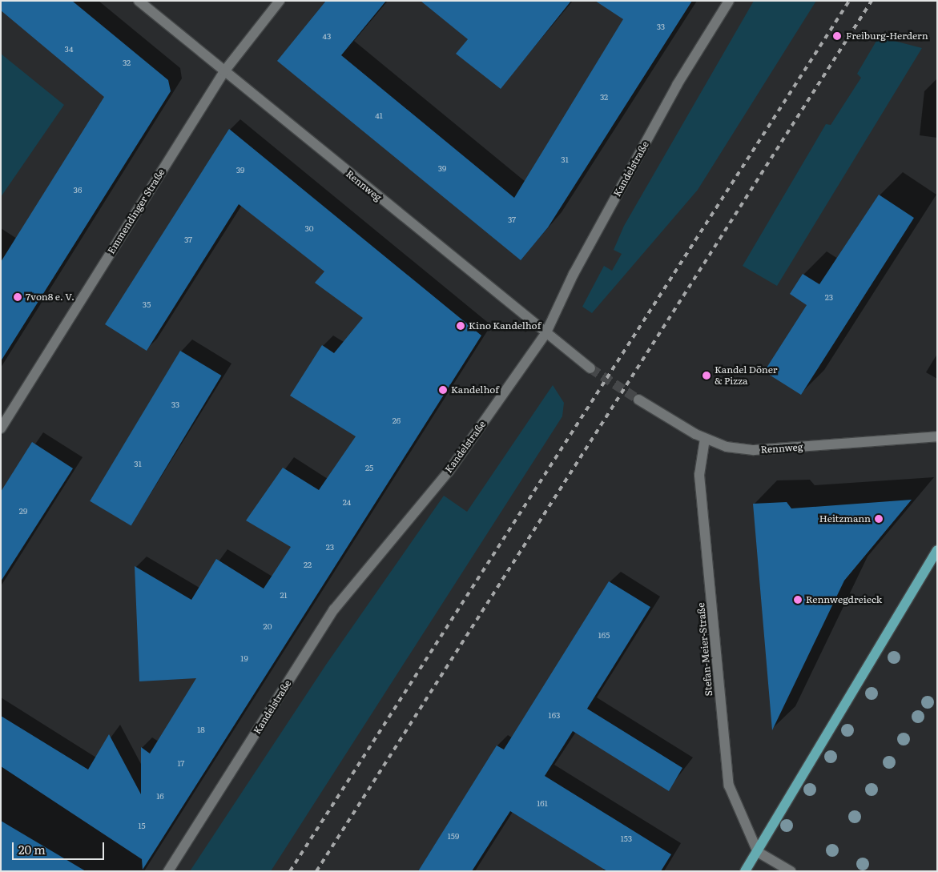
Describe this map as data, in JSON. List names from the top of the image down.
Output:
{
  "streets": {
    "street": [
      "Kandelstraße",
      "Rennweg",
      "Emmendinger Straße",
      "Stefan-Meier-Straße"
    ]
  },
  "crossings": [
    ["Kandelstraße", "Rennweg"],
    ["Rennweg", "Emmendinger Straße"],
    ["Rennweg", "Stefan-Meier-Straße"]
  ],
  "places": [
    "Freiburg-Herdern",
    "7von8 e. V.",
    "Kino Kandelhof",
    "Kandel Döner & Pizza",
    "Kandelhof",
    "Heitzmann",
    "Rennwegdreieck"
  ],
  "house_numbers": [
    "33",
    "43",
    "34",
    "32",
    "32",
    "41",
    "31",
    "39",
    "39",
    "36",
    "37",
    "30",
    "37",
    "23",
    "35",
    "33",
    "26",
    "31",
    "25",
    "24",
    "29",
    "23",
    "22",
    "21",
    "20",
    "165",
    "19",
    "163",
    "18",
    "17",
    "16",
    "161",
    "15",
    "159",
    "153"
  ],
  "scale_bar": "20 m"
}
